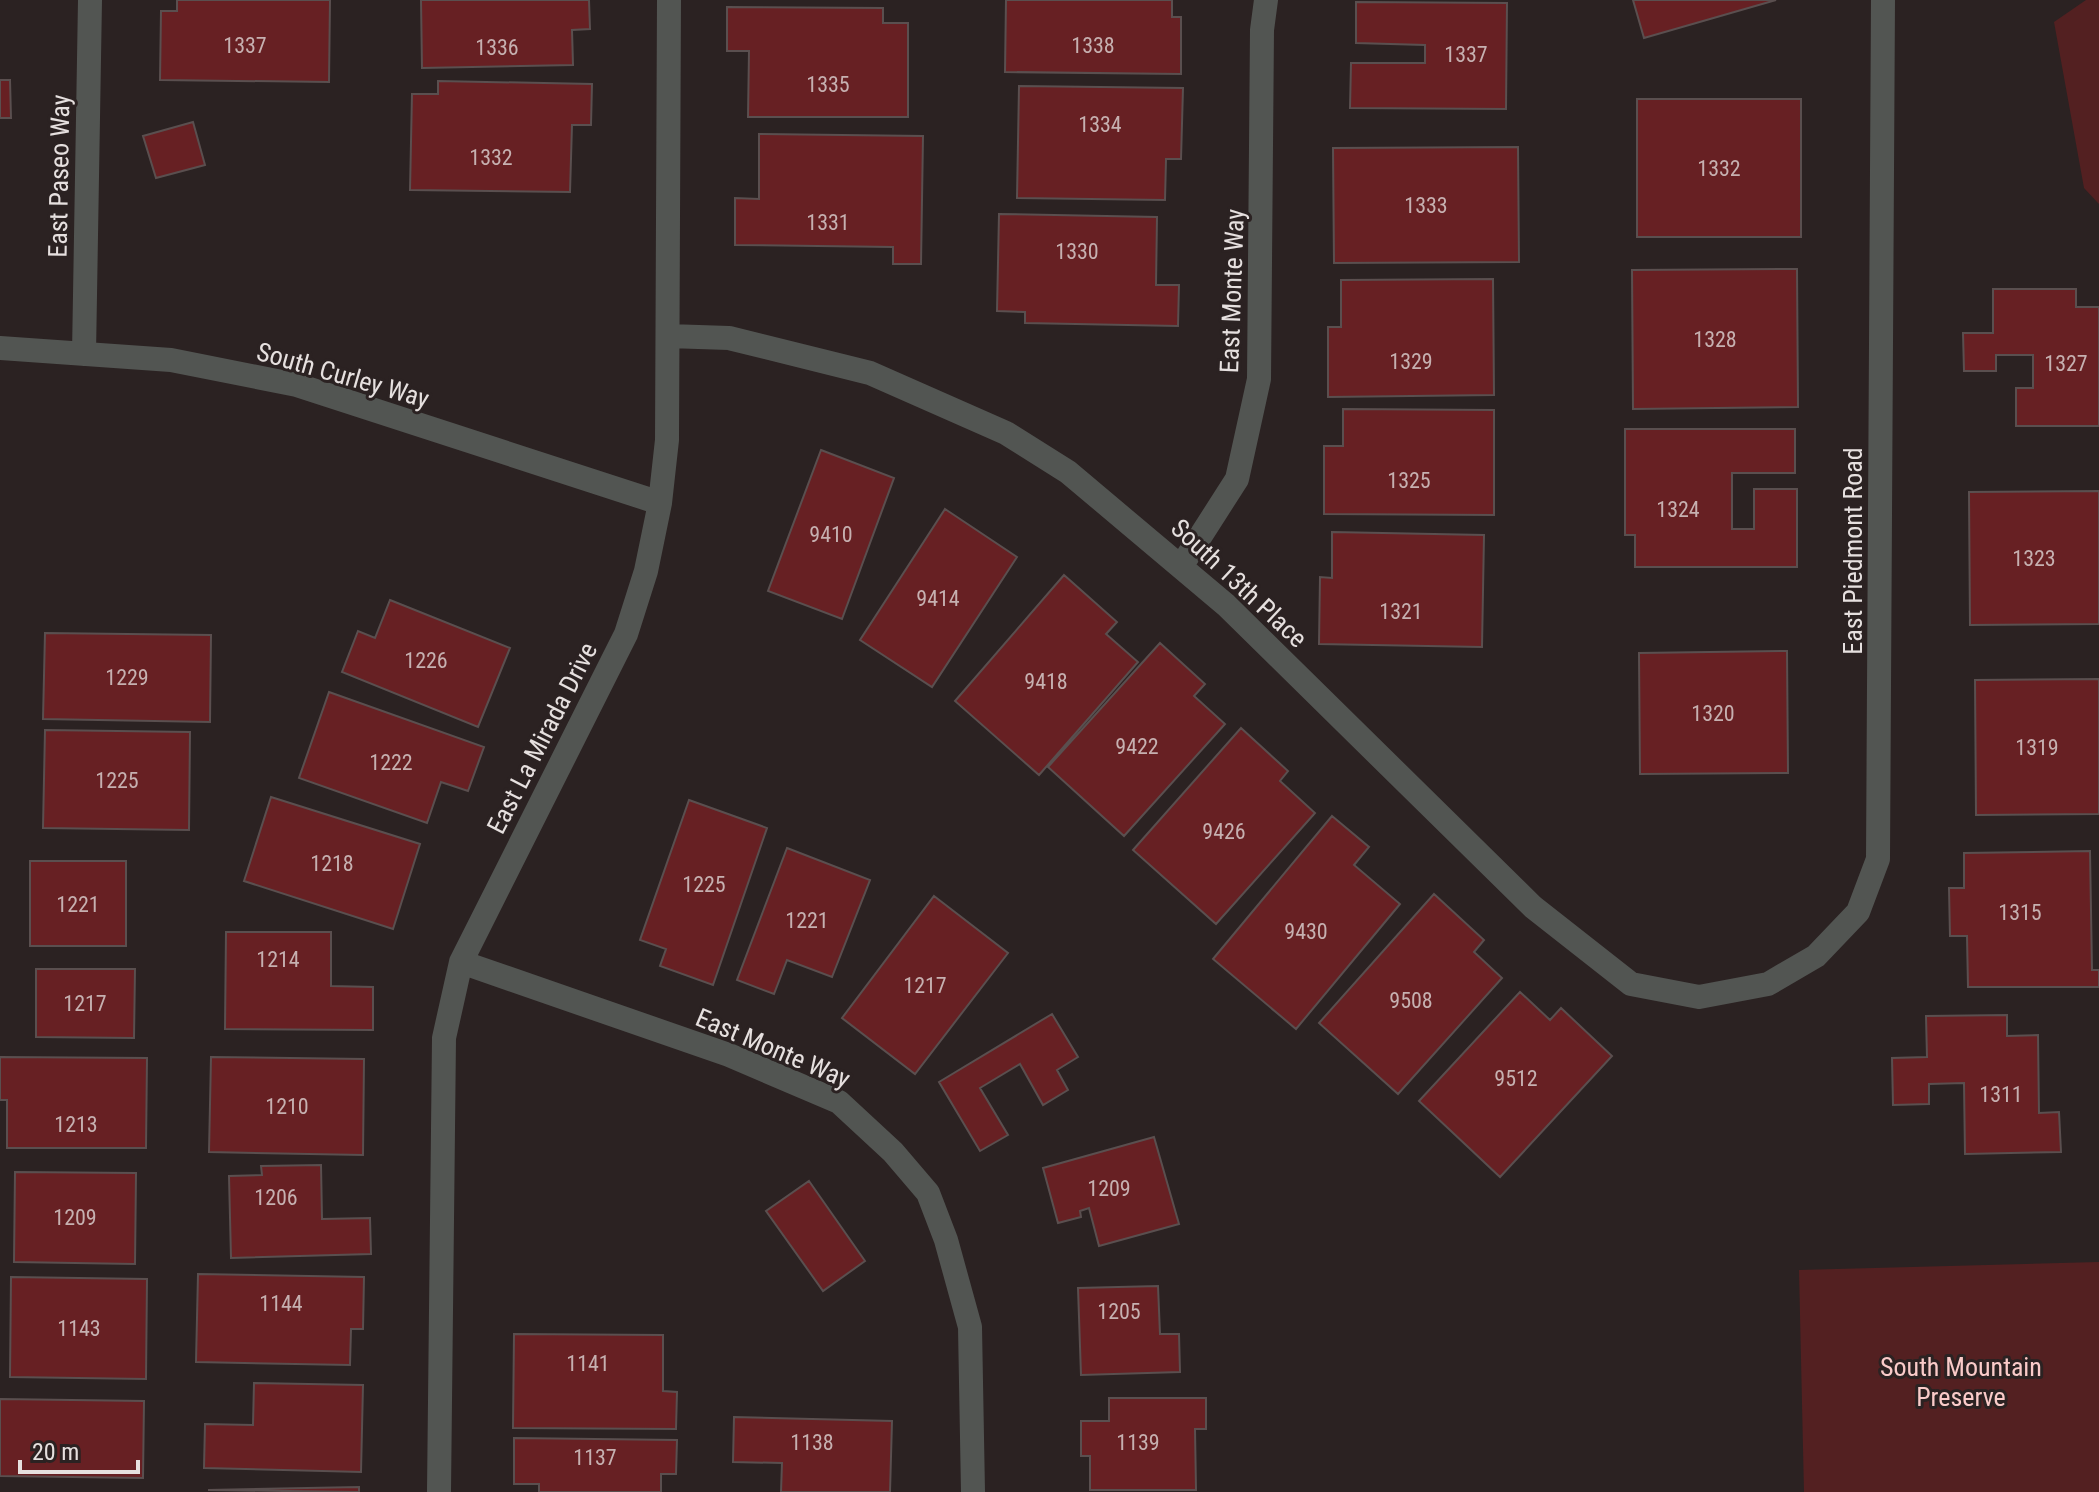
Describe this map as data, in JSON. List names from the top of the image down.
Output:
{
  "streets": {
    "street": [
      "East Paseo Way",
      "East Monte Way",
      "South Curley Way",
      "East Piedmont Road",
      "South 13th Place",
      "East La Mirada Drive"
    ]
  },
  "crossings": [
    ["East Paseo Way", "South Curley Way"],
    ["East Monte Way", "South 13th Place"],
    ["East Monte Way", "East La Mirada Drive"],
    ["South Curley Way", "East La Mirada Drive"],
    ["East Piedmont Road", "South 13th Place"],
    ["South 13th Place", "East La Mirada Drive"]
  ],
  "parks": ["South Mountain Preserve"],
  "house_numbers": [
    "1337",
    "1338",
    "1336",
    "1337",
    "1335",
    "1334",
    "1332",
    "1332",
    "1333",
    "1331",
    "1330",
    "1328",
    "1329",
    "1327",
    "1325",
    "1324",
    "9410",
    "1323",
    "9414",
    "1321",
    "1226",
    "1229",
    "9418",
    "1320",
    "9422",
    "1319",
    "1222",
    "1225",
    "9426",
    "1218",
    "1225",
    "1221",
    "1315",
    "1221",
    "9430",
    "1214",
    "1217",
    "9508",
    "1217",
    "9512",
    "1311",
    "1210",
    "1213",
    "1209",
    "1206",
    "1209",
    "1144",
    "1205",
    "1143",
    "1141",
    "1138",
    "1139",
    "1137"
  ],
  "scale_bar": "20 m"
}
